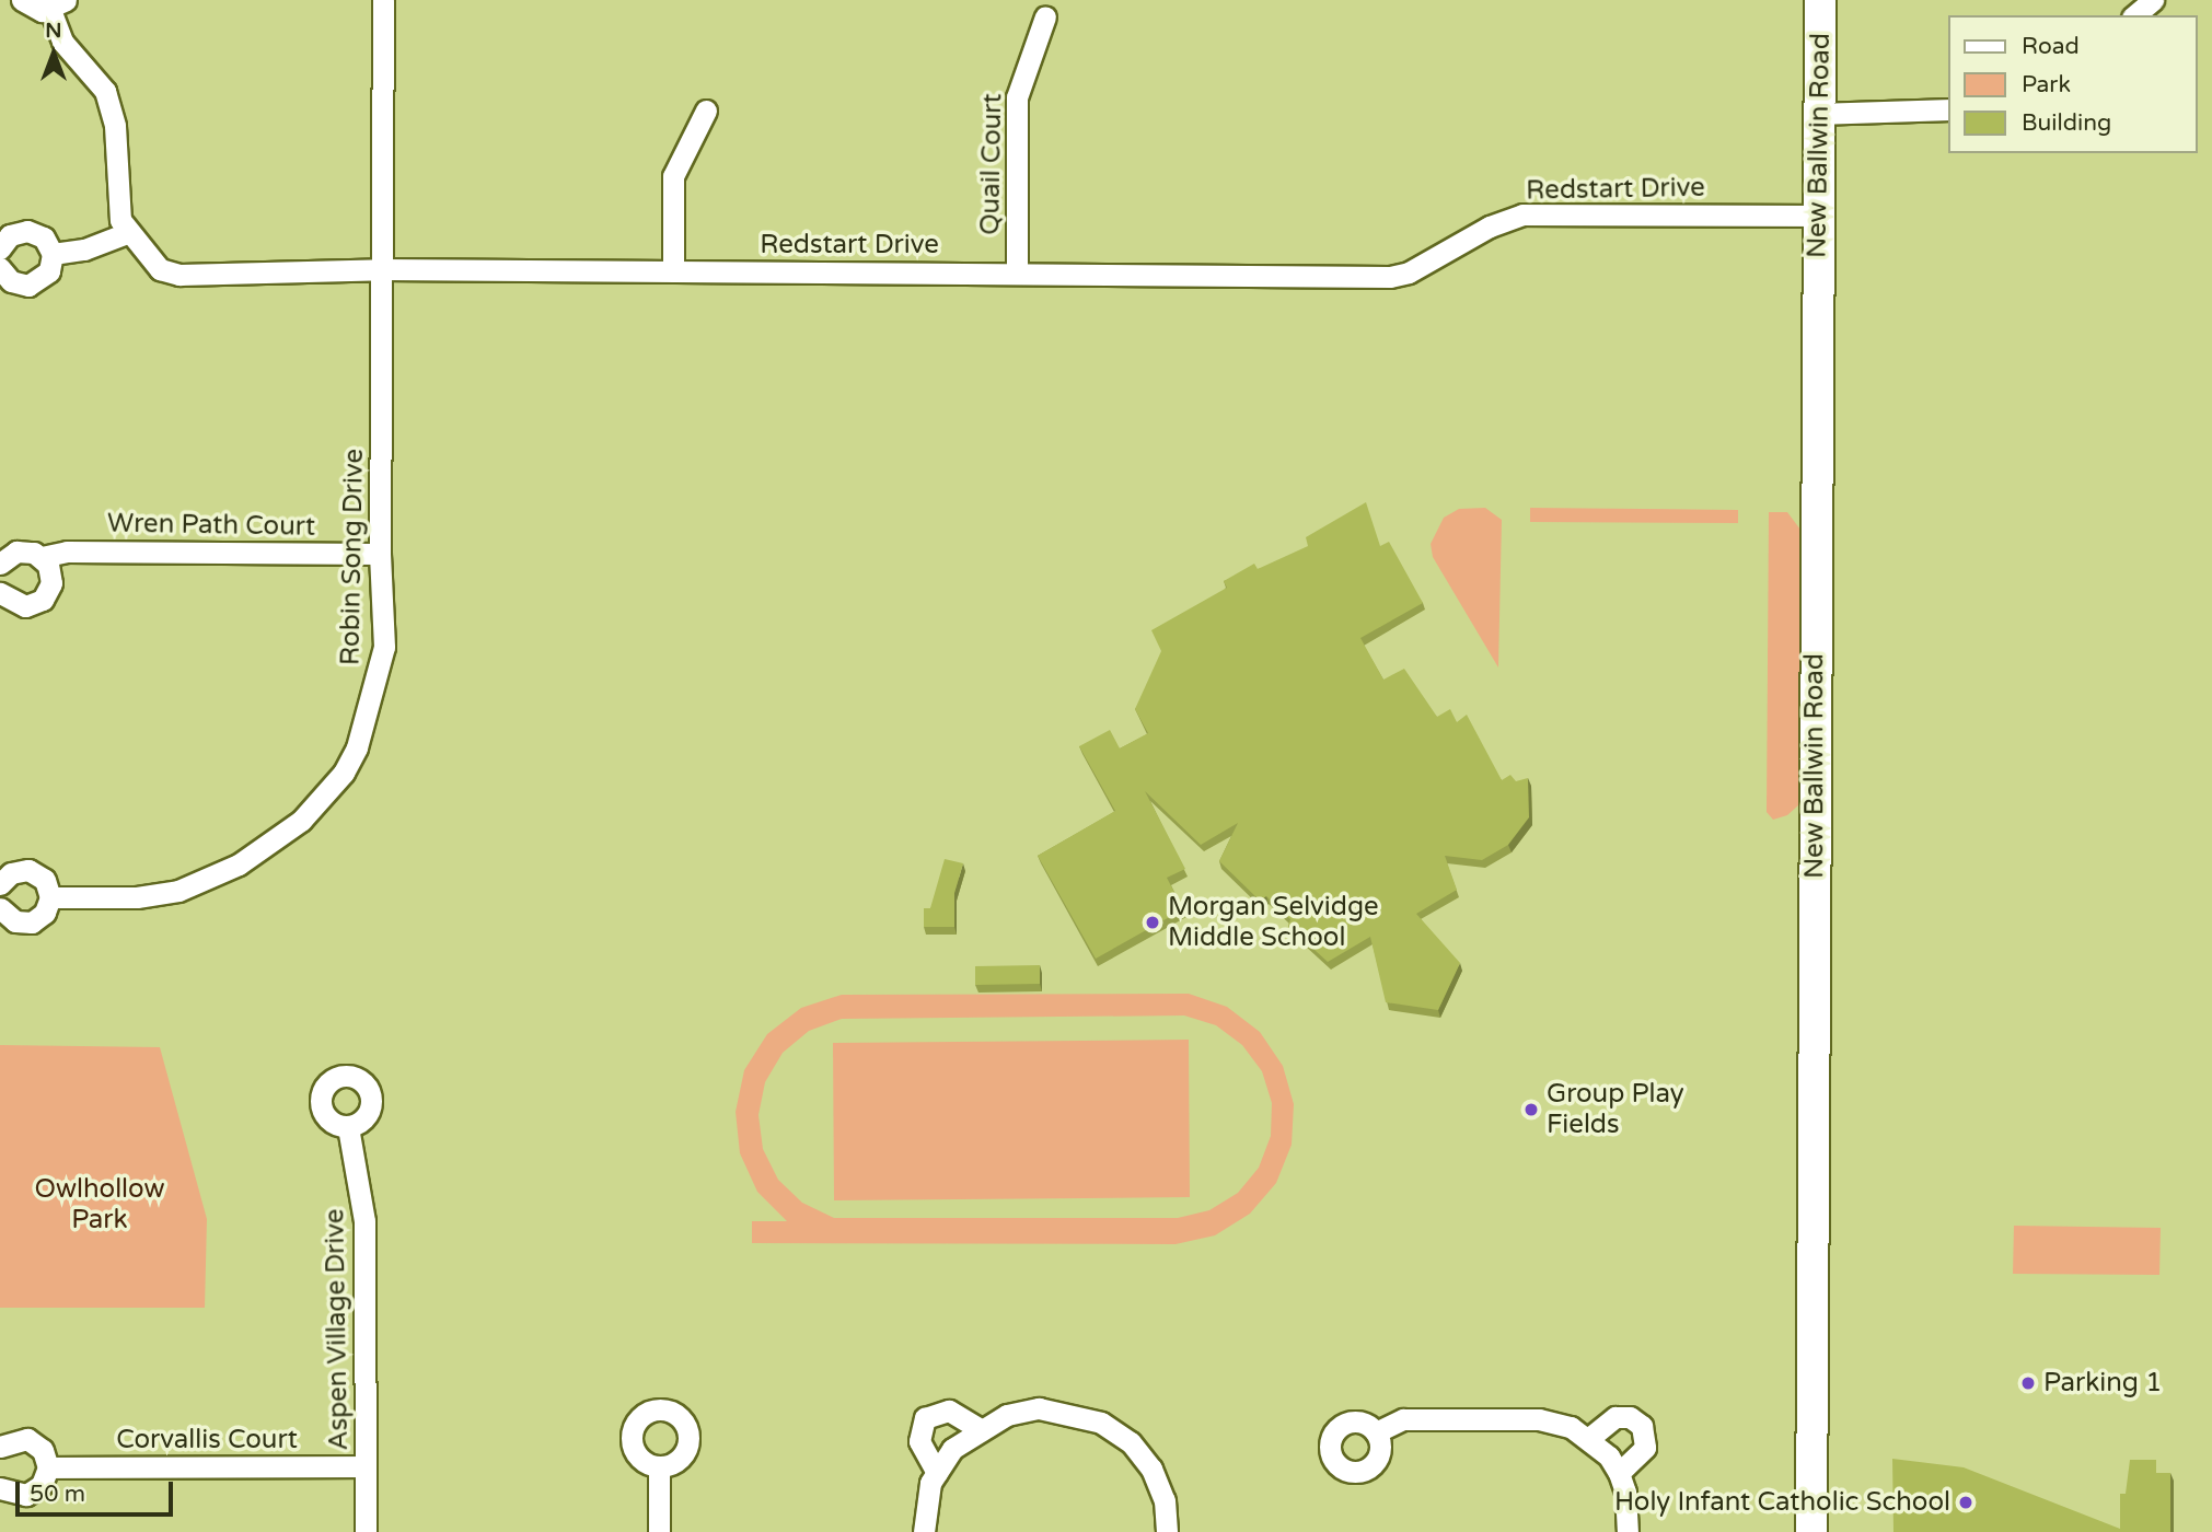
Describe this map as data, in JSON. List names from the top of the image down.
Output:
{
  "streets": {
    "main road": ["New Ballwin Road"],
    "street": [
      "Quail Court",
      "Redstart Drive",
      "Wren Path Court",
      "Robin Song Drive",
      "Aspen Village Drive",
      "Corvallis Court"
    ]
  },
  "crossings": [
    ["New Ballwin Road", "Redstart Drive"],
    ["Quail Court", "Redstart Drive"],
    ["Redstart Drive", "Robin Song Drive"],
    ["Wren Path Court", "Robin Song Drive"],
    ["Aspen Village Drive", "Corvallis Court"]
  ],
  "parks": ["Owlhollow Park"],
  "places": [
    "Morgan Selvidge Middle School",
    "Group Play Fields",
    "Parking 1",
    "Holy Infant Catholic School"
  ],
  "legend": ["Road", "Park", "Building"],
  "scale_bar": "50 m",
  "north": "top"
}
